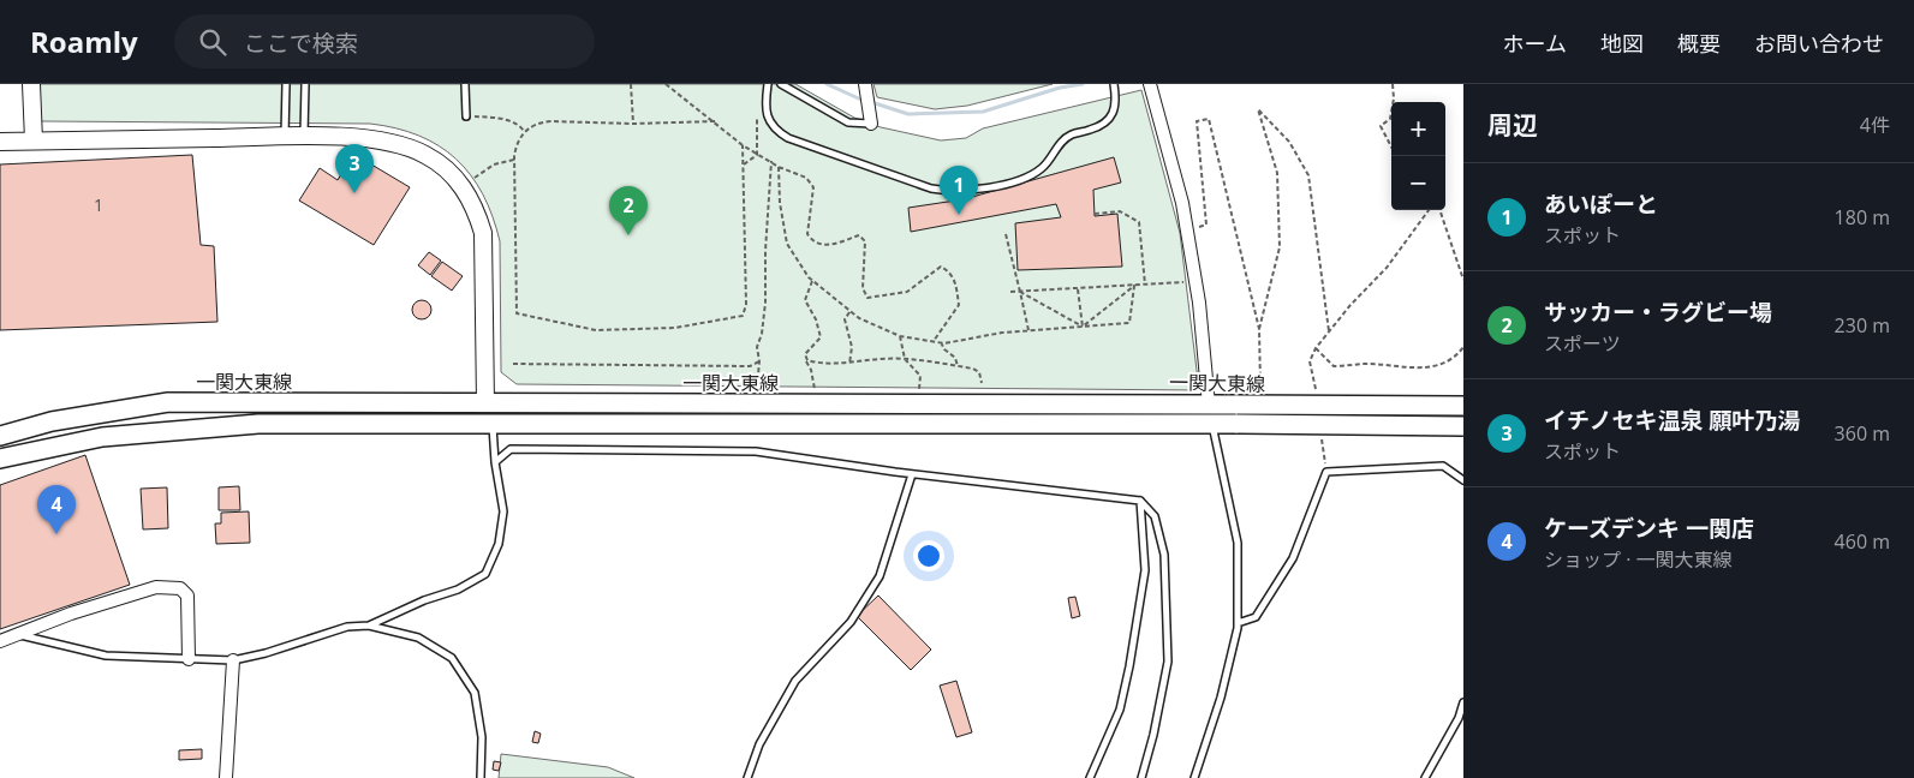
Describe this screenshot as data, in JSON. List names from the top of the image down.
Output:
{
  "streets": {
    "main road": ["一関大東線"]
  },
  "house_numbers": ["1"],
  "page": {
    "header": "Roamly",
    "search": "ここで検索",
    "nav": [
      "ホーム",
      "地図",
      "概要",
      "お問い合わせ"
    ],
    "heading": ["周辺", "4件"],
    "map_buttons": ["+", "−"],
    "pins": [
      "3",
      "1",
      "2",
      "4"
    ],
    "list": [
      {
        "mark": "1",
        "name": "あいぽーと",
        "note": "スポット",
        "value": "180 m"
      },
      {
        "mark": "2",
        "name": "サッカー・ラグビー場",
        "note": "スポーツ",
        "value": "230 m"
      },
      {
        "mark": "3",
        "name": "イチノセキ温泉 願叶乃湯",
        "note": "スポット",
        "value": "360 m"
      },
      {
        "mark": "4",
        "name": "ケーズデンキ 一関店",
        "note": "ショップ · 一関大東線",
        "value": "460 m"
      }
    ]
  }
}
